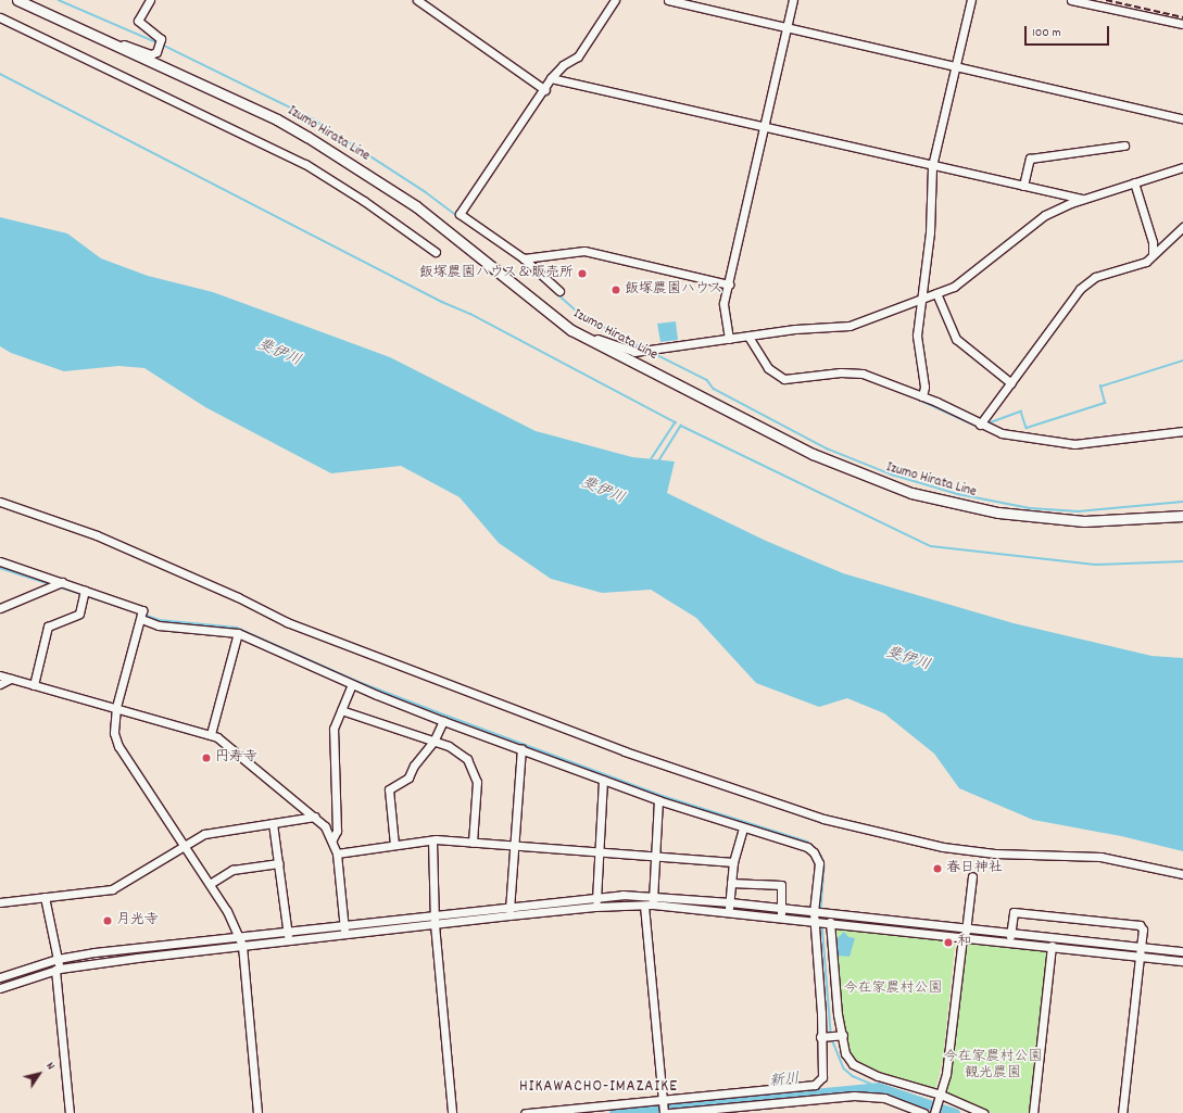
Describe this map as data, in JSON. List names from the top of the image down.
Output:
{
  "streets": {
    "main road": ["Izumo Hirata Line"]
  },
  "districts": ["HIKAWACHO-IMAZAIKE"],
  "water": ["斐伊川", "新川"],
  "parks": ["今在家農村公園", "今在家農村公園 観光農園"],
  "places": [
    "飯塚農園ハウス＆販売所",
    "飯塚農園ハウス",
    "円寿寺",
    "春日神社",
    "月光寺",
    "和"
  ],
  "scale_bar": "100 m",
  "north": "top right"
}
